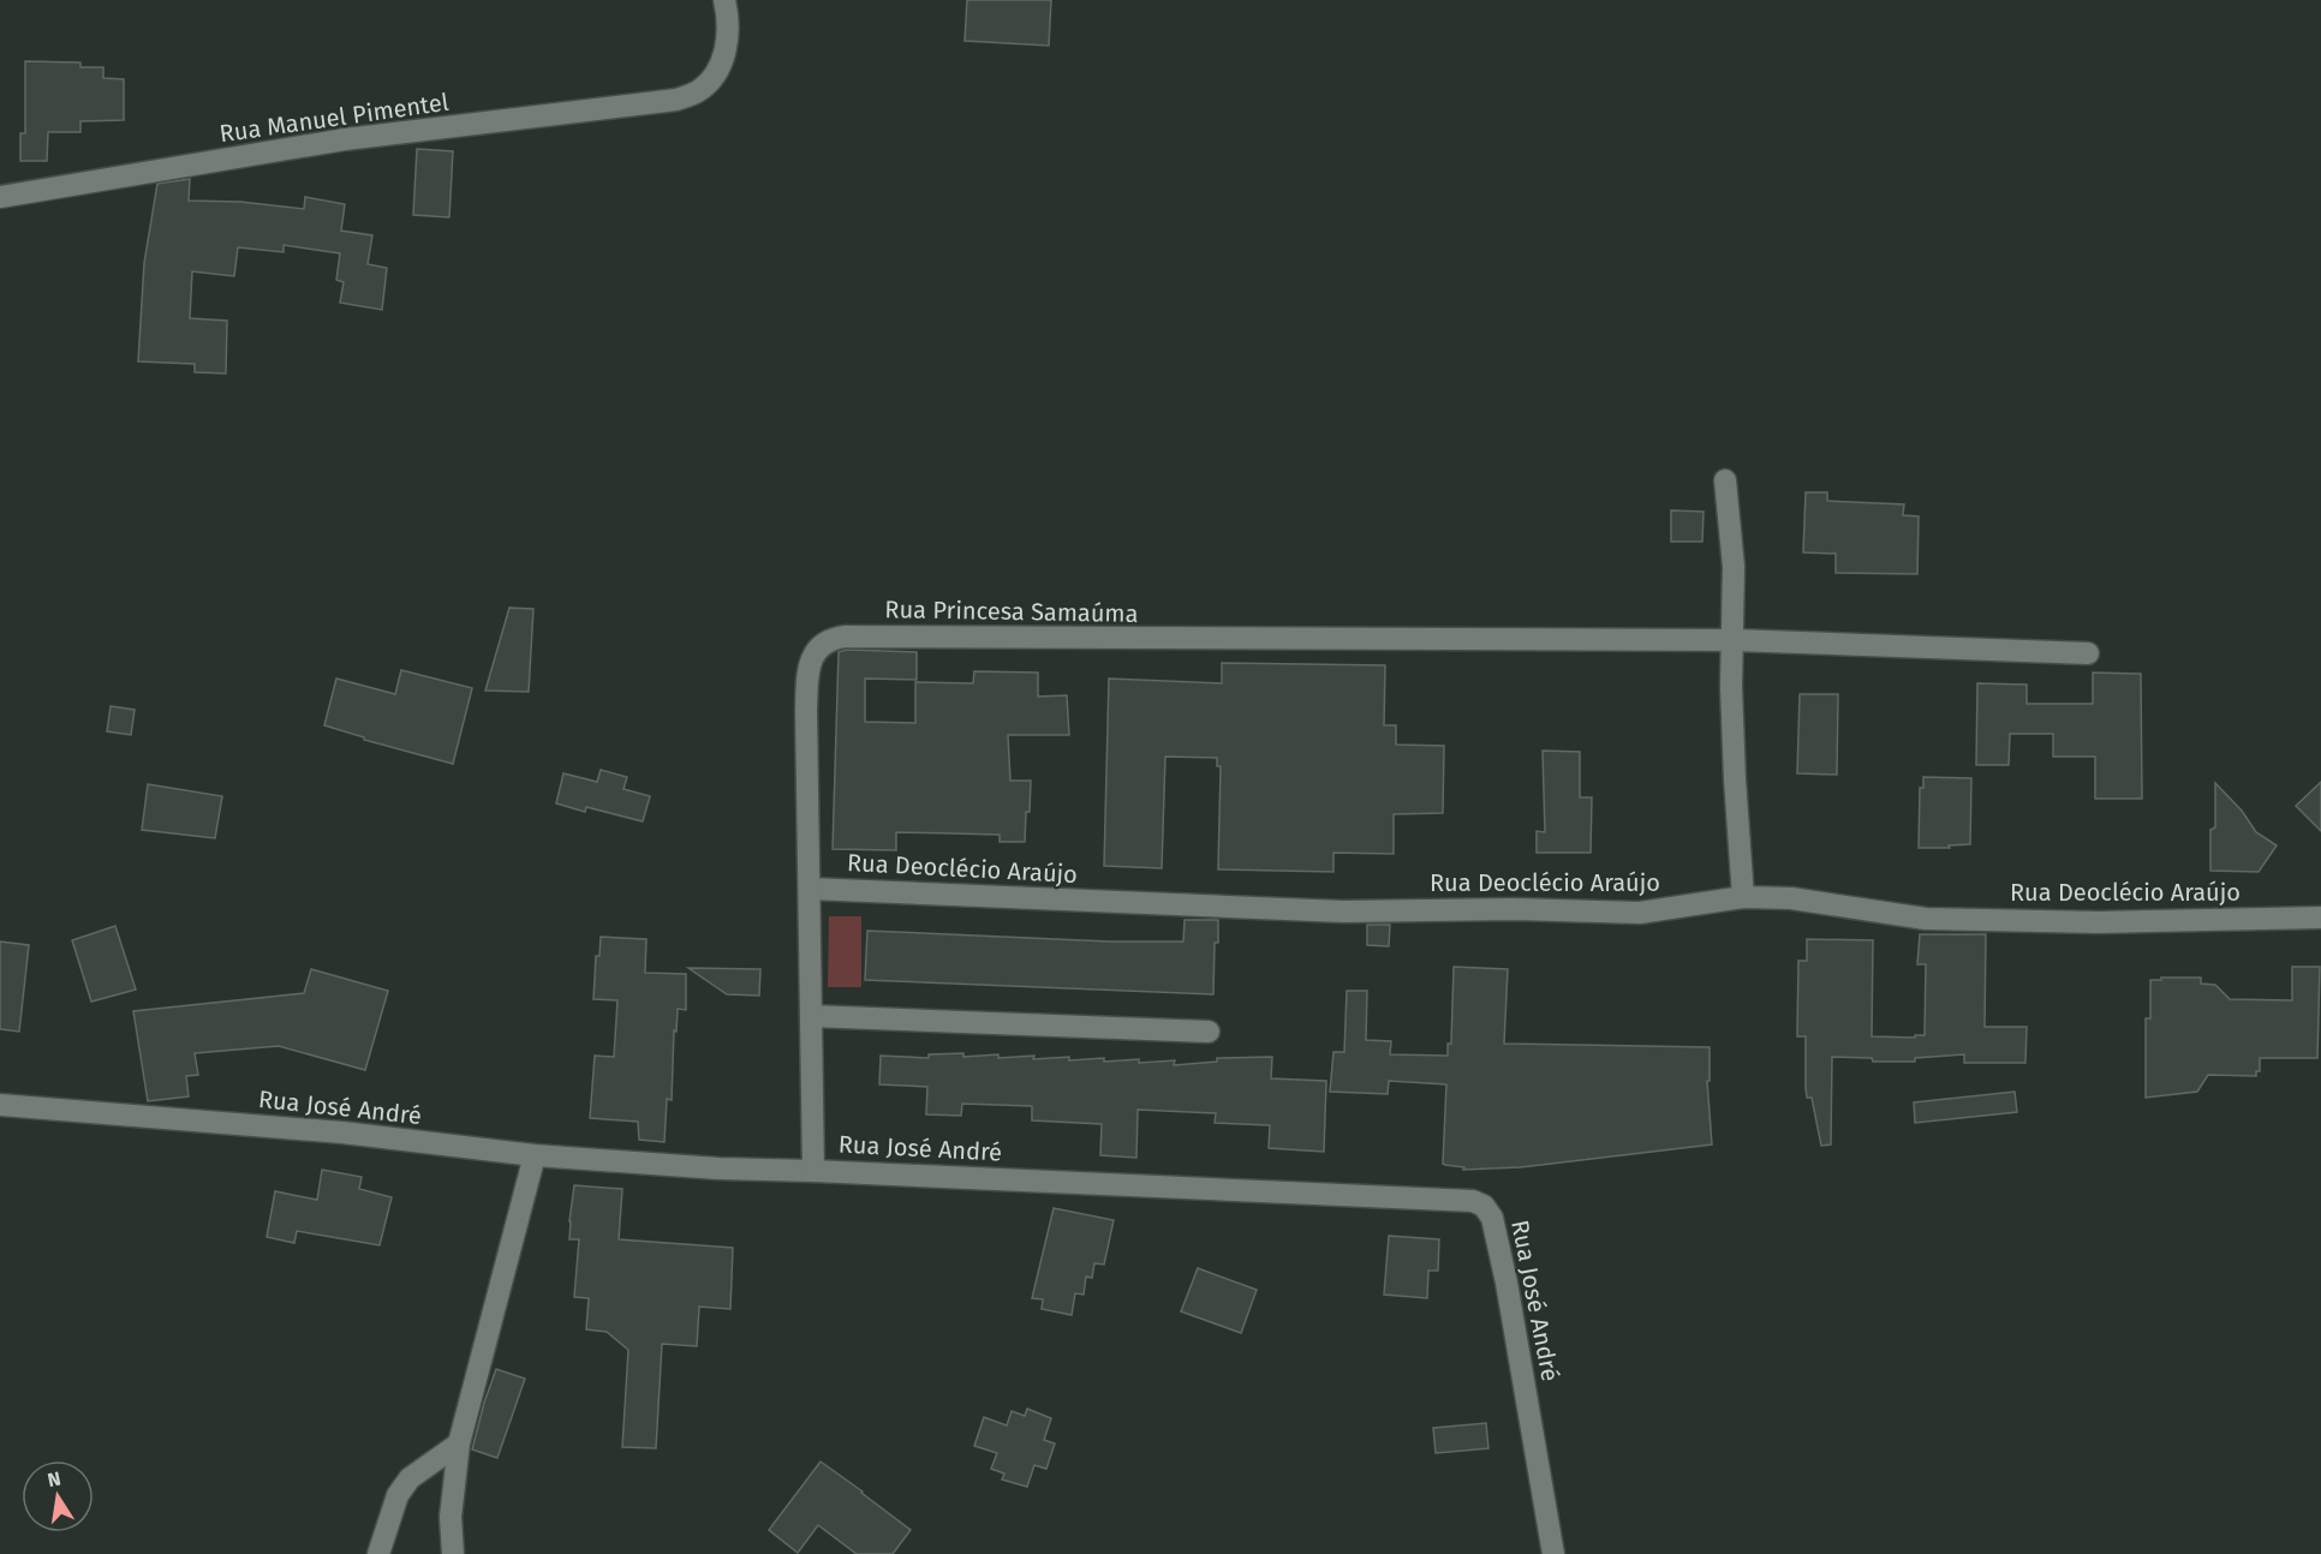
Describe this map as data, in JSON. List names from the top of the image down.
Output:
{
  "streets": {
    "street": [
      "Rua Manuel Pimentel",
      "Rua Princesa Samaúma",
      "Rua Deoclécio Araújo",
      "Rua José André"
    ]
  },
  "crossings": [
    ["Rua Princesa Samaúma", "Rua Deoclécio Araújo"],
    ["Rua Princesa Samaúma", "Rua José André"]
  ],
  "north": "top"
}
